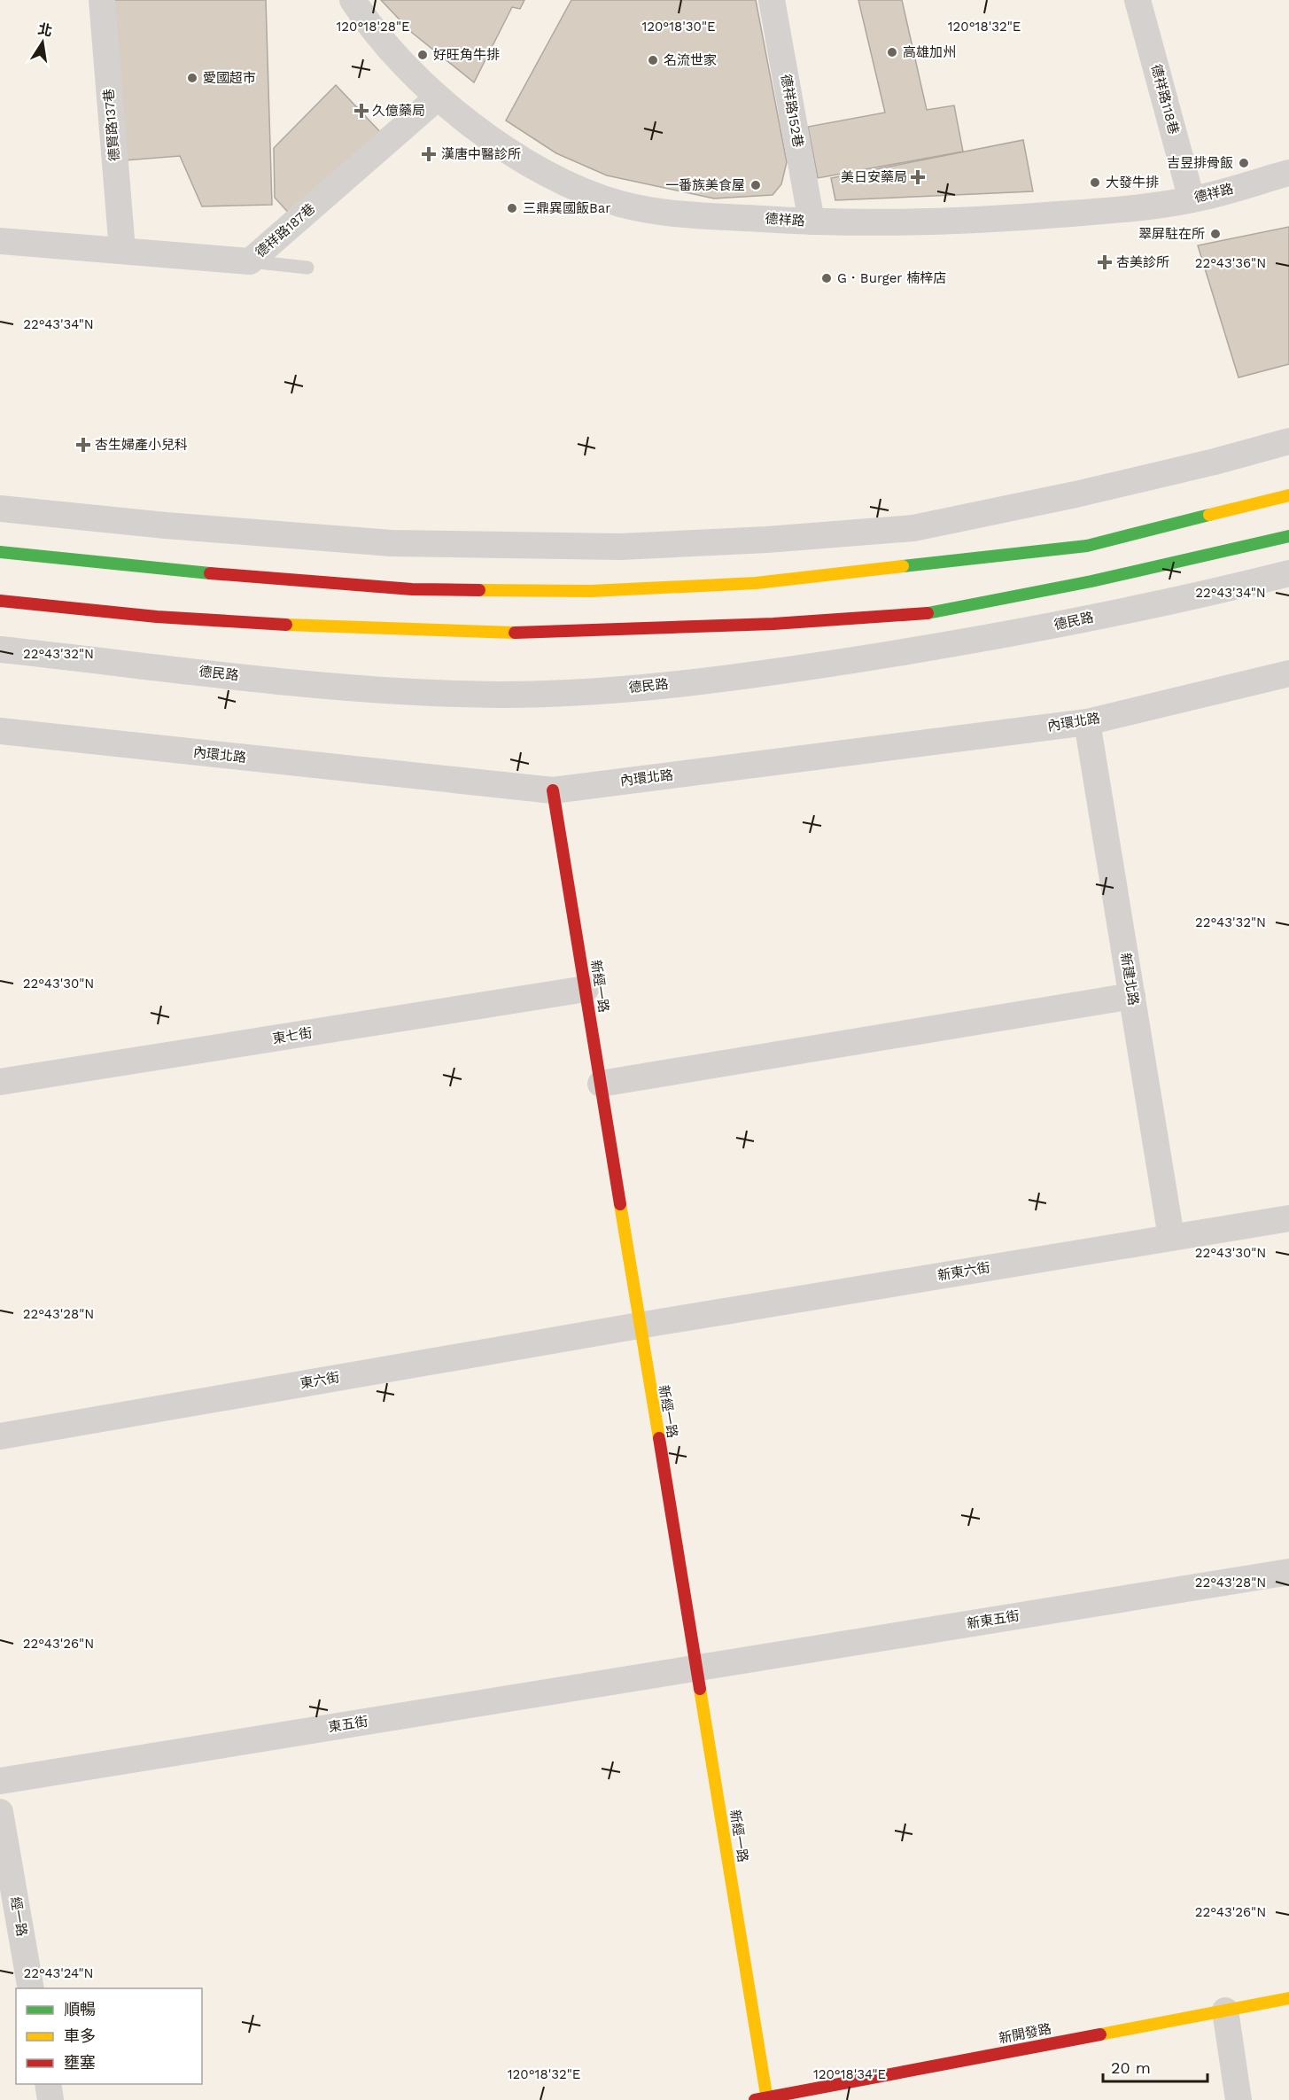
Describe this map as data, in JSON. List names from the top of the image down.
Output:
{
  "streets": {
    "street": [
      "德祥路118巷",
      "德祥路152巷",
      "德賢路137巷",
      "德祥路",
      "德祥路187巷",
      "德民路",
      "內環北路",
      "新建北路",
      "新經一路",
      "東七街",
      "新東六街",
      "東六街",
      "新東五街",
      "東五街",
      "經一路",
      "新開發路"
    ]
  },
  "crossings": [
    ["德祥路118巷", "德祥路"],
    ["德祥路152巷", "德祥路"],
    ["德賢路137巷", "德祥路187巷"],
    ["德祥路", "德祥路187巷"],
    ["內環北路", "新建北路"],
    ["內環北路", "新經一路"],
    ["新建北路", "新東六街"],
    ["新經一路", "東七街"],
    ["新經一路", "新東六街"],
    ["新經一路", "東六街"],
    ["新經一路", "新東五街"],
    ["新經一路", "東五街"],
    ["新經一路", "新開發路"],
    ["新東六街", "東六街"],
    ["新東五街", "東五街"]
  ],
  "places": {
    "other": [
      "高雄加州",
      "好旺角牛排",
      "名流世家",
      "愛國超市",
      "吉昱排骨飯",
      "大發牛排",
      "一番族美食屋",
      "三鼎異國飯Bar",
      "翠屏駐在所",
      "G．Burger 楠梓店"
    ],
    "health": [
      "久億藥局",
      "漢唐中醫診所",
      "美日安藥局",
      "杏美診所",
      "杏生婦產小兒科"
    ]
  },
  "legend": ["順暢", "車多", "壅塞"],
  "scale_bar": "20 m",
  "north": "top",
  "coordinates": [
    "120°18'28\"E",
    "120°18'30\"E",
    "120°18'32\"E",
    "22°43'36\"N",
    "22°43'34\"N",
    "22°43'32\"N",
    "22°43'30\"N",
    "22°43'28\"N",
    "22°43'26\"N",
    "22°43'24\"N",
    "120°18'34\"E"
  ]
}
